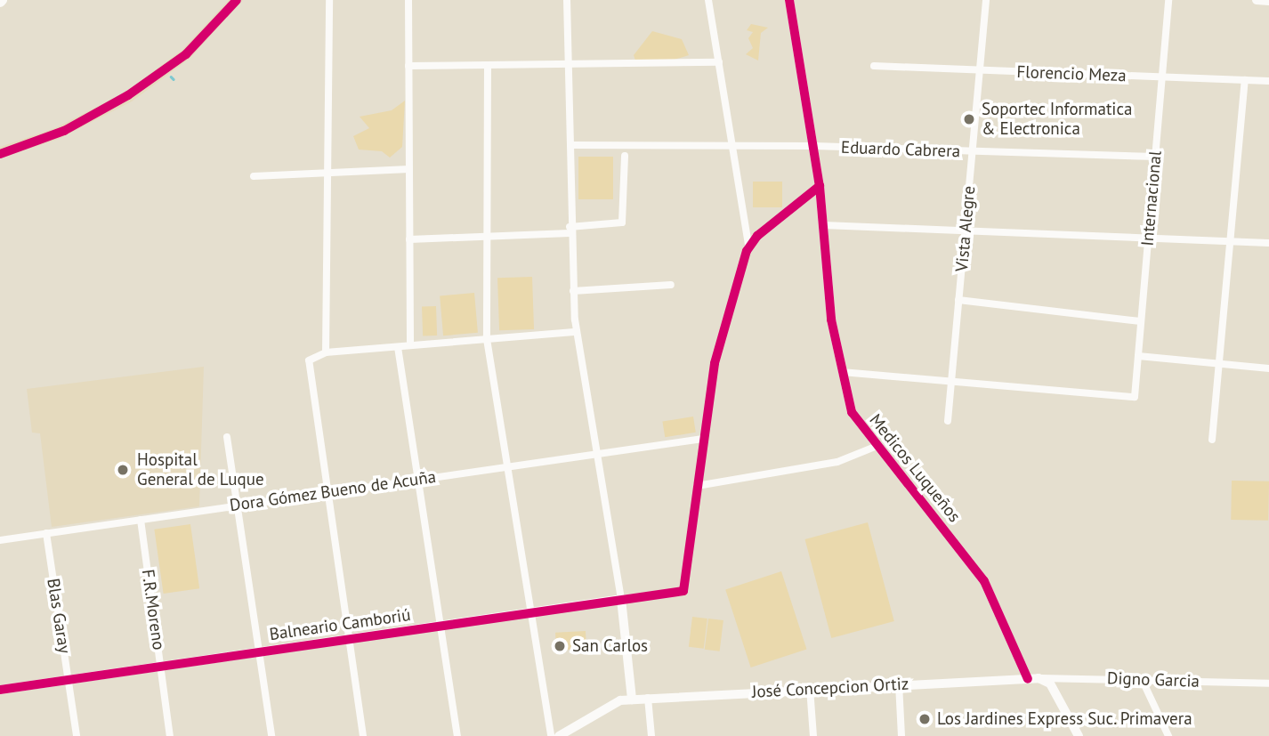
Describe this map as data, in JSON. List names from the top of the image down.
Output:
{
  "streets": {
    "street": [
      "Florencio Meza",
      "Eduardo Cabrera",
      "Internacional",
      "Vista Alegre",
      "Medicos Luqueños",
      "Dora Gómez Bueno de Acuña",
      "F.R.Moreno",
      "Blas Garay",
      "Balneario Camboriú",
      "Digno Garcia",
      "José Concepcion Ortiz"
    ]
  },
  "crossings": [
    ["Florencio Meza", "Internacional"],
    ["Florencio Meza", "Vista Alegre"],
    ["Eduardo Cabrera", "Internacional"],
    ["Eduardo Cabrera", "Vista Alegre"],
    ["Eduardo Cabrera", "Medicos Luqueños"],
    ["Internacional", "Vista Alegre"],
    ["Medicos Luqueños", "Digno Garcia"],
    ["Medicos Luqueños", "José Concepcion Ortiz"],
    ["Dora Gómez Bueno de Acuña", "F.R.Moreno"],
    ["Dora Gómez Bueno de Acuña", "Blas Garay"],
    ["F.R.Moreno", "Balneario Camboriú"],
    ["Blas Garay", "Balneario Camboriú"],
    ["Digno Garcia", "José Concepcion Ortiz"]
  ],
  "places": [
    "Soportec Informatica & Electronica",
    "Hospital General de Luque",
    "San Carlos",
    "Los Jardines Express Suc. Primavera"
  ]
}
